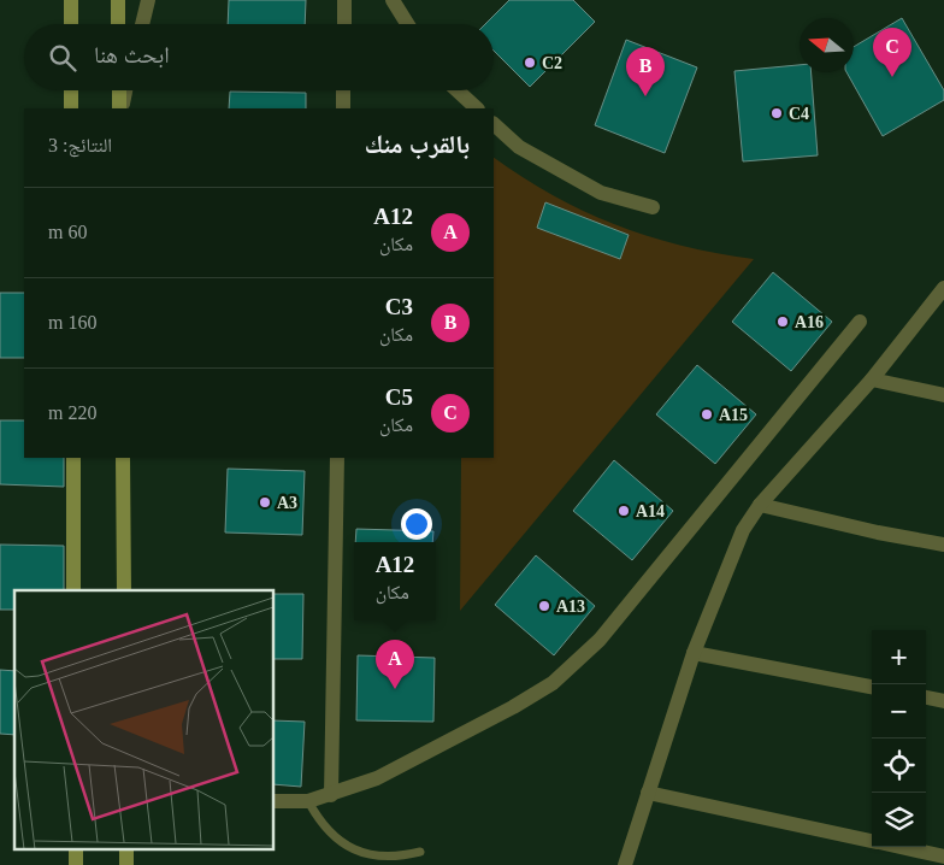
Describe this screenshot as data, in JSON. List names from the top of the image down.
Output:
{
  "places": [
    "C2",
    "C4",
    "A16",
    "A15",
    "A3",
    "A14",
    "A13"
  ],
  "north": "left",
  "page": {
    "search": "ابحث هنا",
    "pins": ["C", "B", "A"],
    "heading": ["بالقرب منك", "النتائج: 3"],
    "list": [
      {
        "mark": "A",
        "name": "A12",
        "note": "مكان",
        "value": "60 m"
      },
      {
        "mark": "B",
        "name": "C3",
        "note": "مكان",
        "value": "160 m"
      },
      {
        "mark": "C",
        "name": "C5",
        "note": "مكان",
        "value": "220 m"
      }
    ],
    "popup": ["A12", "مكان"],
    "map_buttons": ["+", "−"]
  }
}
